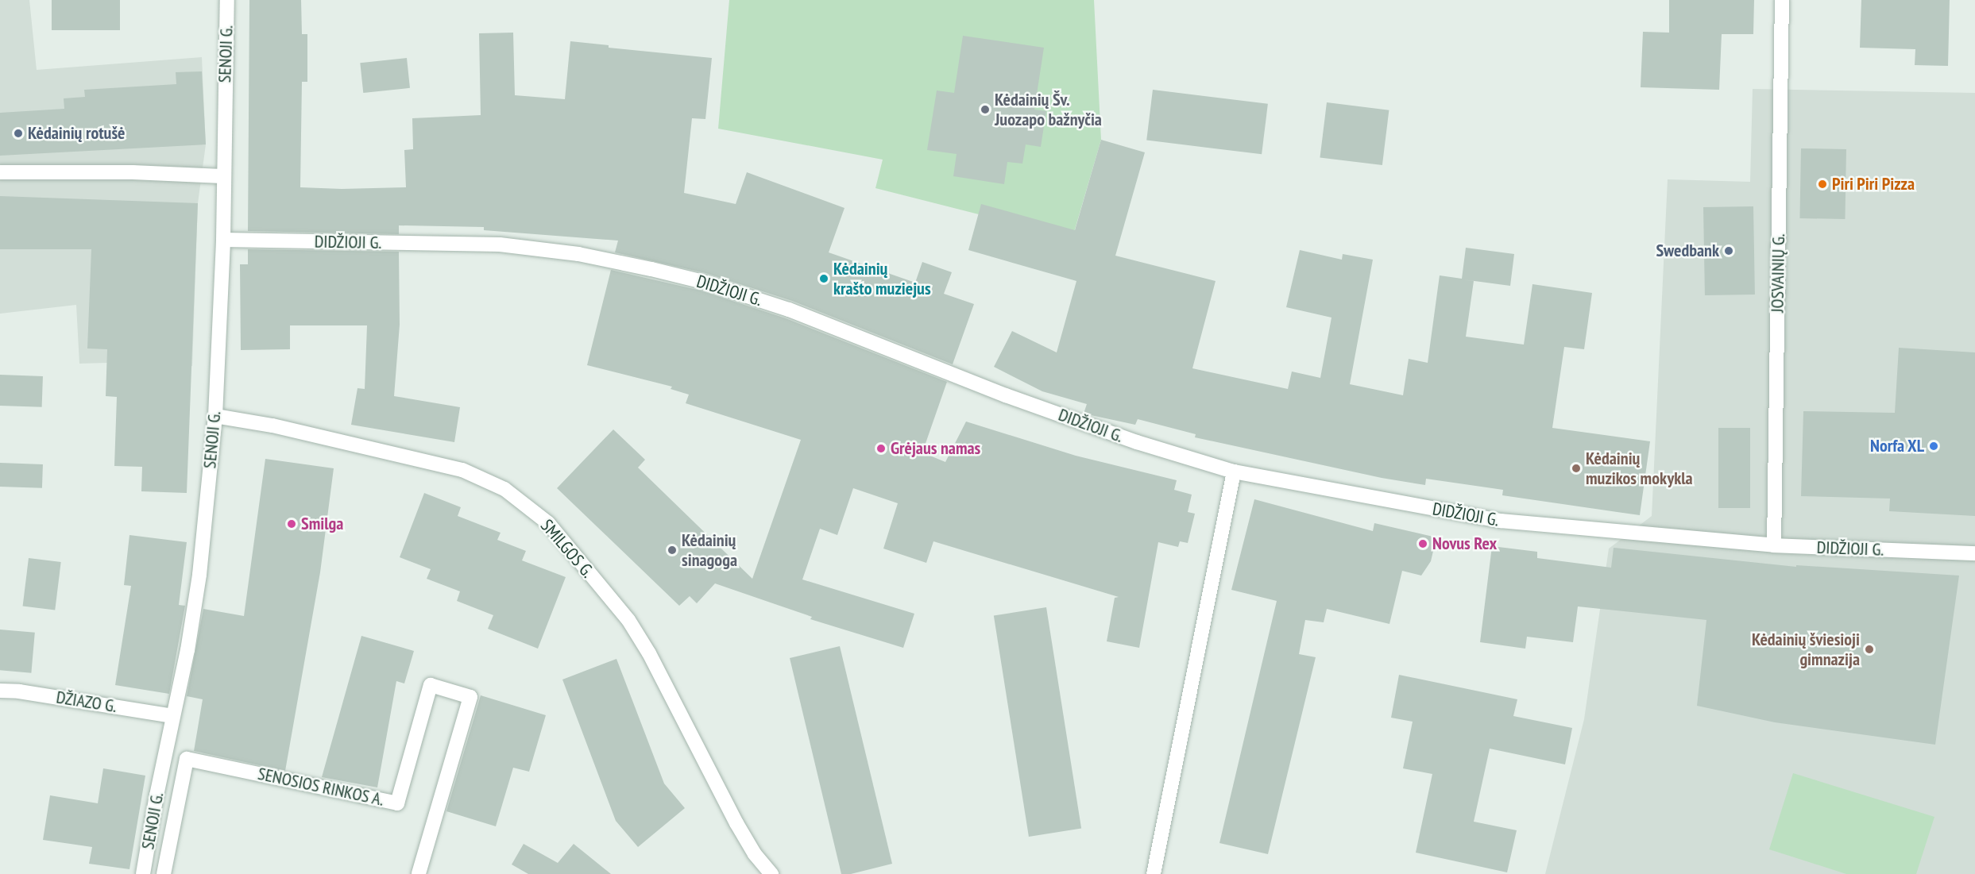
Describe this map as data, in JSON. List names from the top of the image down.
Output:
{
  "streets": {
    "street": [
      "SENOJI G.",
      "DIDŽIOJI G.",
      "JOSVAINIŲ G.",
      "SMILGOS G.",
      "DŽIAZO G.",
      "SENOSIOS RINKOS A."
    ]
  },
  "crossings": [
    ["SENOJI G.", "DIDŽIOJI G."],
    ["SENOJI G.", "SMILGOS G."],
    ["SENOJI G.", "DŽIAZO G."],
    ["DIDŽIOJI G.", "JOSVAINIŲ G."]
  ],
  "places": [
    "Kėdainių Šv. Juozapo bažnyčia",
    "Kėdainių rotušė",
    "Piri Piri Pizza",
    "Swedbank",
    "Kėdainių krašto muziejus",
    "Norfa XL",
    "Grėjaus namas",
    "Kėdainių muzikos mokykla",
    "Smilga",
    "Novus Rex",
    "Kėdainių sinagoga",
    "Kėdainių šviesioji gimnazija"
  ]
}
